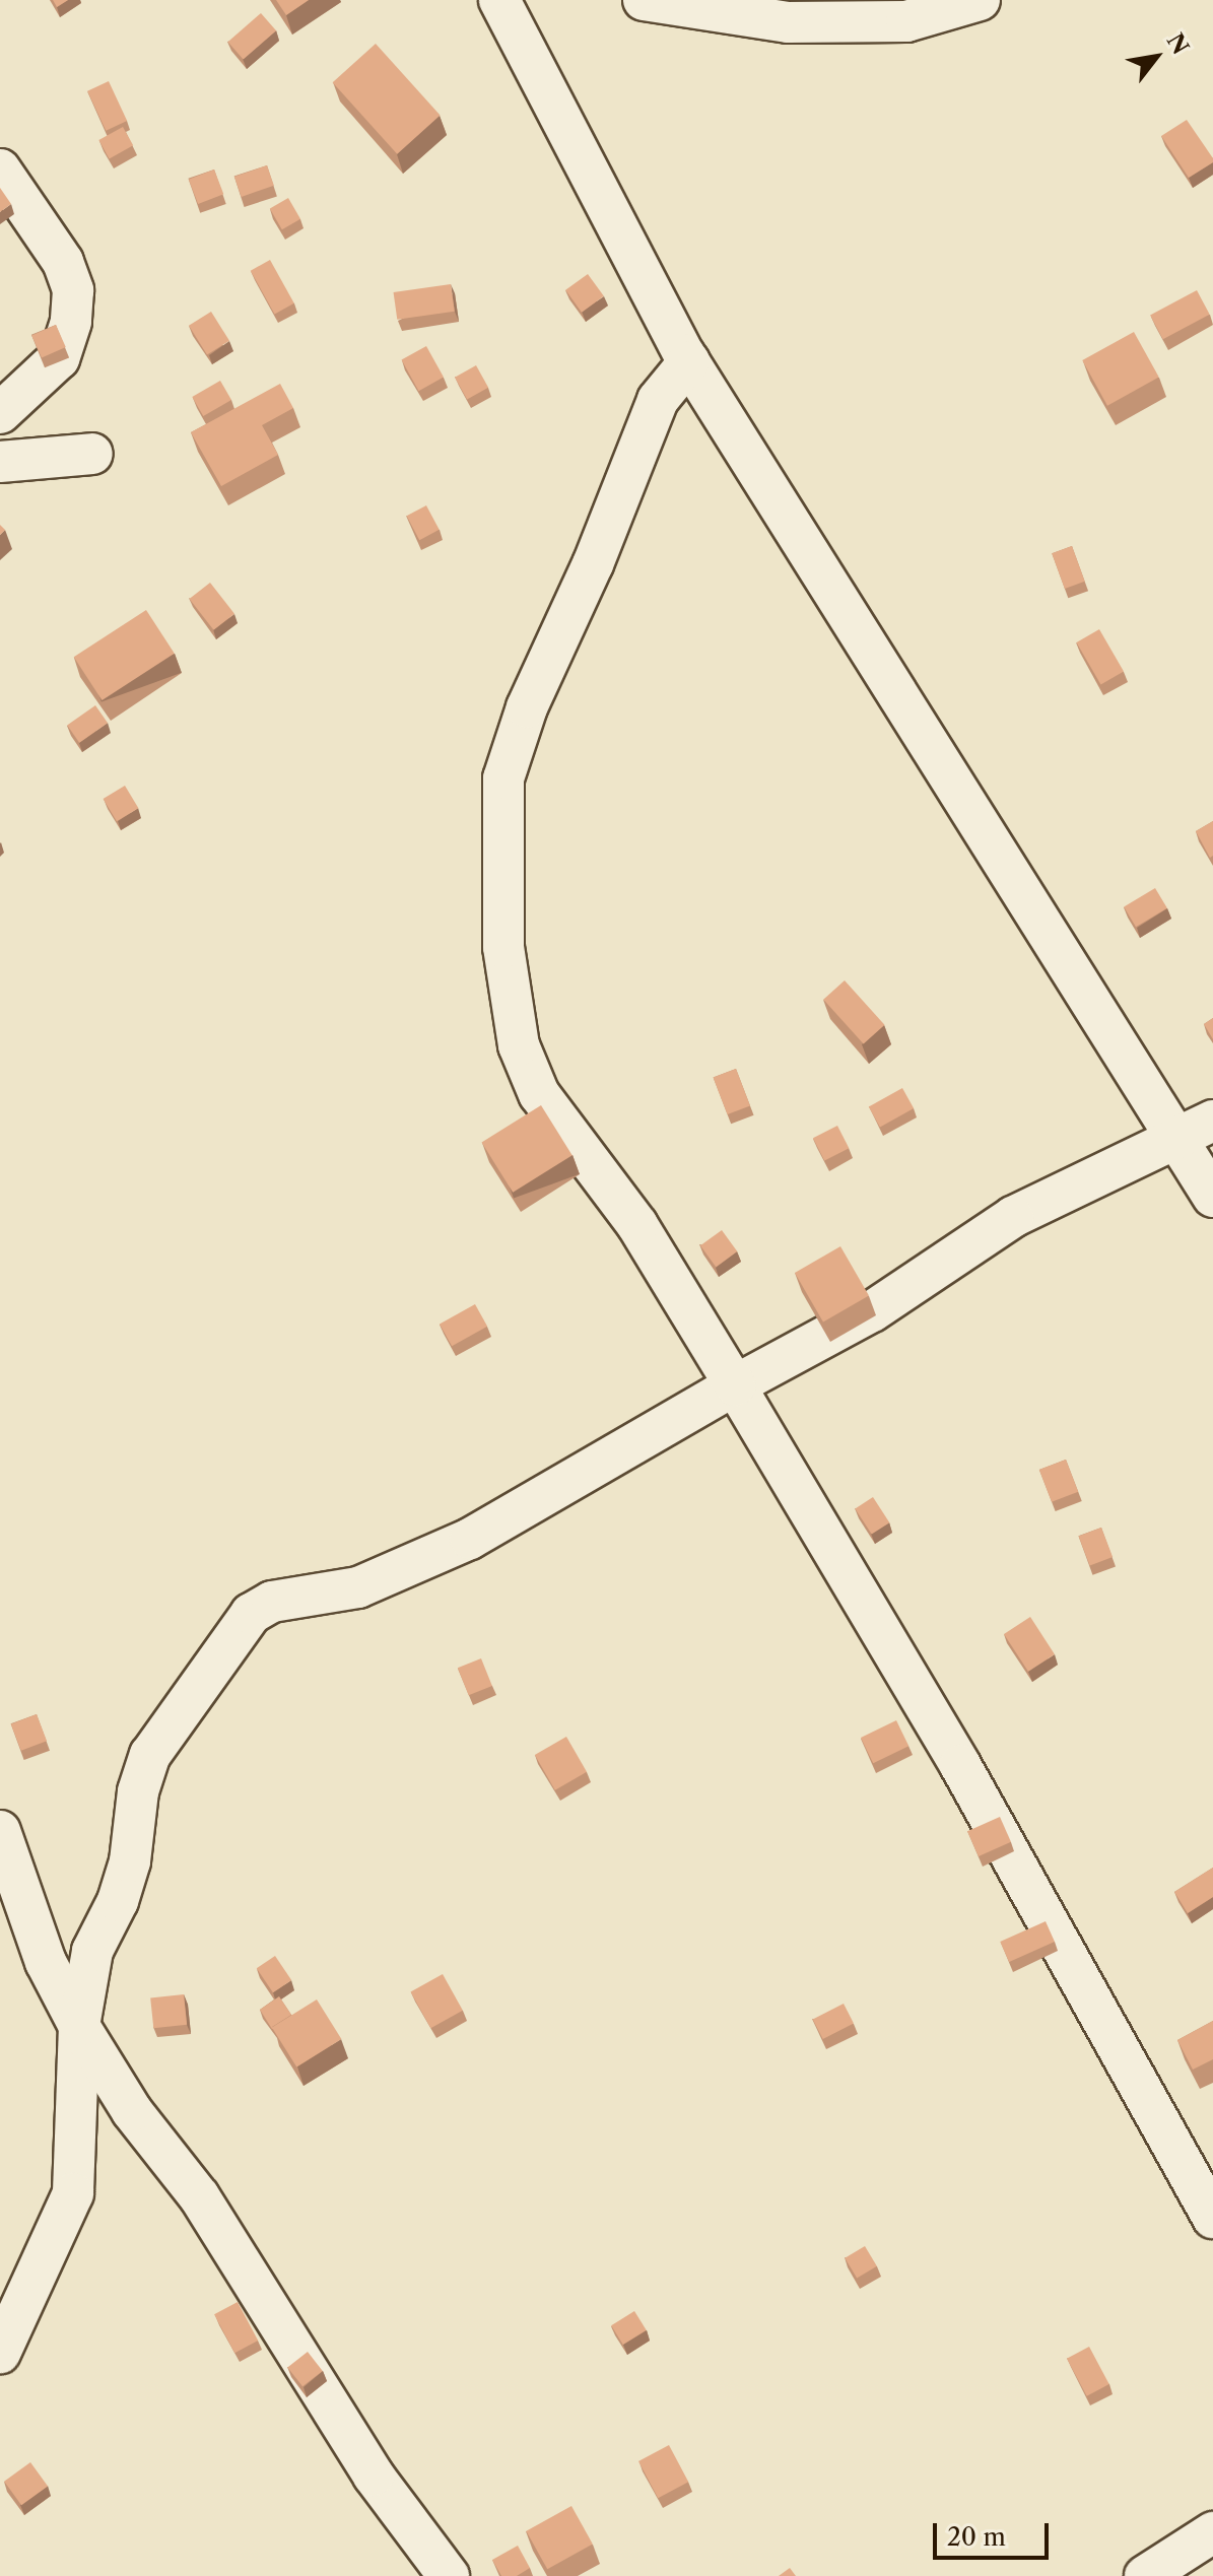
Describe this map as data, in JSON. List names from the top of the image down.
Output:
{
  "scale_bar": "20 m",
  "north": "top right"
}
